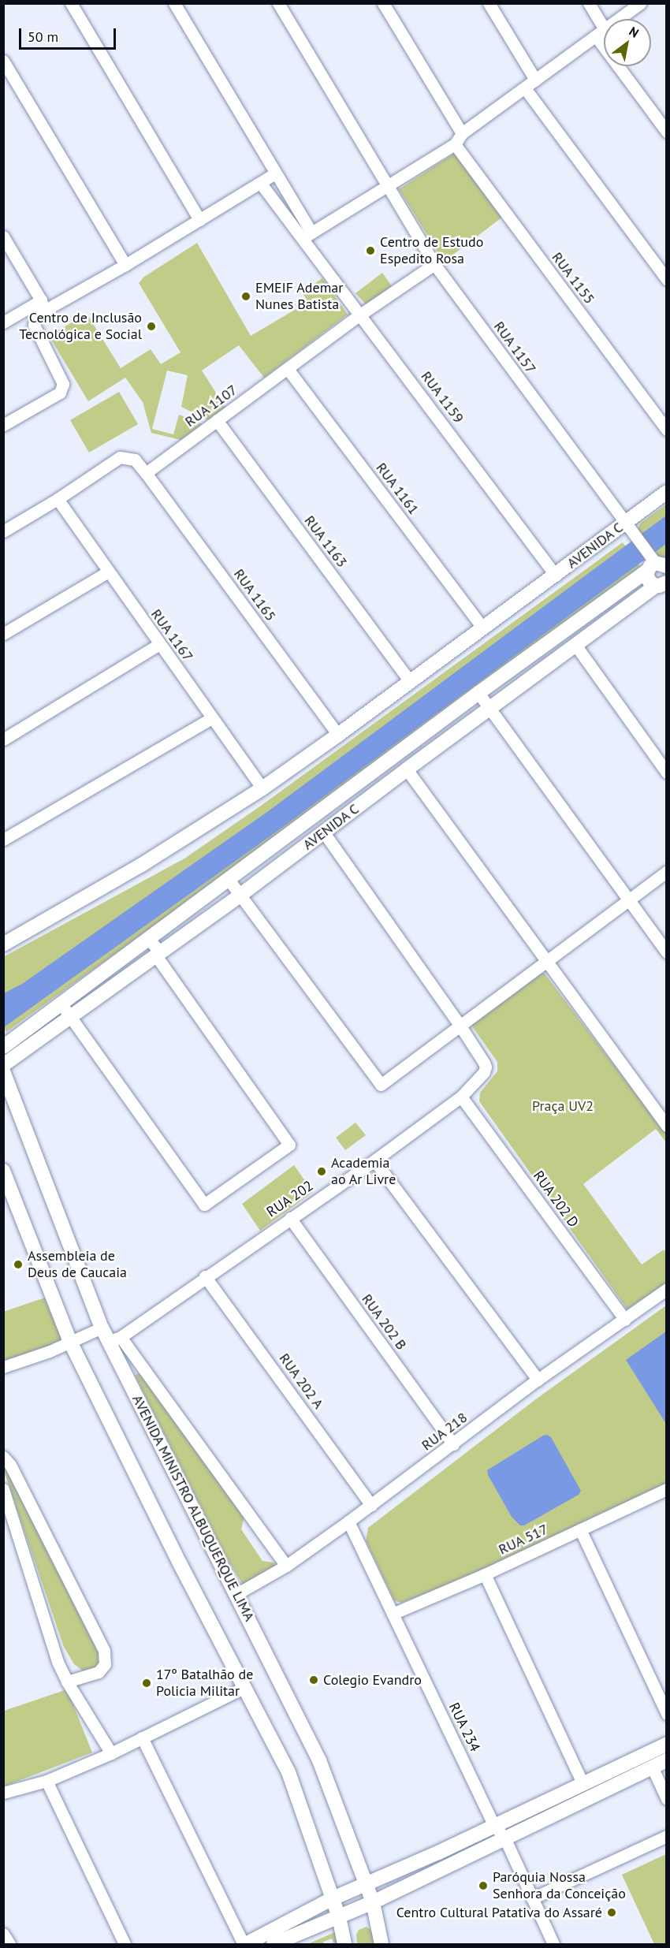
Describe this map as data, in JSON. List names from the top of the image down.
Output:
{
  "streets": {
    "street": [
      "RUA 1155",
      "RUA 1157",
      "RUA 1159",
      "RUA 1107",
      "RUA 1161",
      "RUA 1163",
      "AVENIDA C",
      "RUA 1165",
      "RUA 1167",
      "RUA 202",
      "RUA 202 D",
      "RUA 202 B",
      "RUA 202 A",
      "RUA 218",
      "AVENIDA MINISTRO ALBUQUERQUE LIMA",
      "RUA 517",
      "RUA 234"
    ]
  },
  "crossings": [
    ["RUA 1157", "RUA 1107"],
    ["RUA 1157", "AVENIDA C"],
    ["RUA 1159", "RUA 1107"],
    ["RUA 1159", "AVENIDA C"],
    ["RUA 1107", "RUA 1161"],
    ["RUA 1107", "RUA 1163"],
    ["RUA 1107", "RUA 1165"],
    ["RUA 1161", "AVENIDA C"],
    ["RUA 1163", "AVENIDA C"],
    ["AVENIDA C", "RUA 1165"],
    ["AVENIDA C", "RUA 1167"],
    ["RUA 202", "RUA 202 D"],
    ["RUA 202", "RUA 202 B"],
    ["RUA 202", "RUA 202 A"],
    ["RUA 202", "AVENIDA MINISTRO ALBUQUERQUE LIMA"],
    ["RUA 202 D", "RUA 218"],
    ["RUA 202 B", "RUA 218"],
    ["RUA 202 A", "RUA 218"],
    ["RUA 218", "AVENIDA MINISTRO ALBUQUERQUE LIMA"],
    ["RUA 218", "RUA 234"],
    ["RUA 517", "RUA 234"]
  ],
  "parks": ["Praça UV2"],
  "places": [
    "Centro de Estudo Espedito Rosa",
    "EMEIF Ademar Nunes Batista",
    "Centro de Inclusão Tecnológica e Social",
    "Academia ao Ar Livre",
    "Assembleia de Deus de Caucaia",
    "Colegio Evandro",
    "17º Batalhão de Policia Militar",
    "Paróquia Nossa Senhora da Conceição",
    "Centro Cultural Patativa do Assaré"
  ],
  "scale_bar": "50 m",
  "north": "top right"
}
